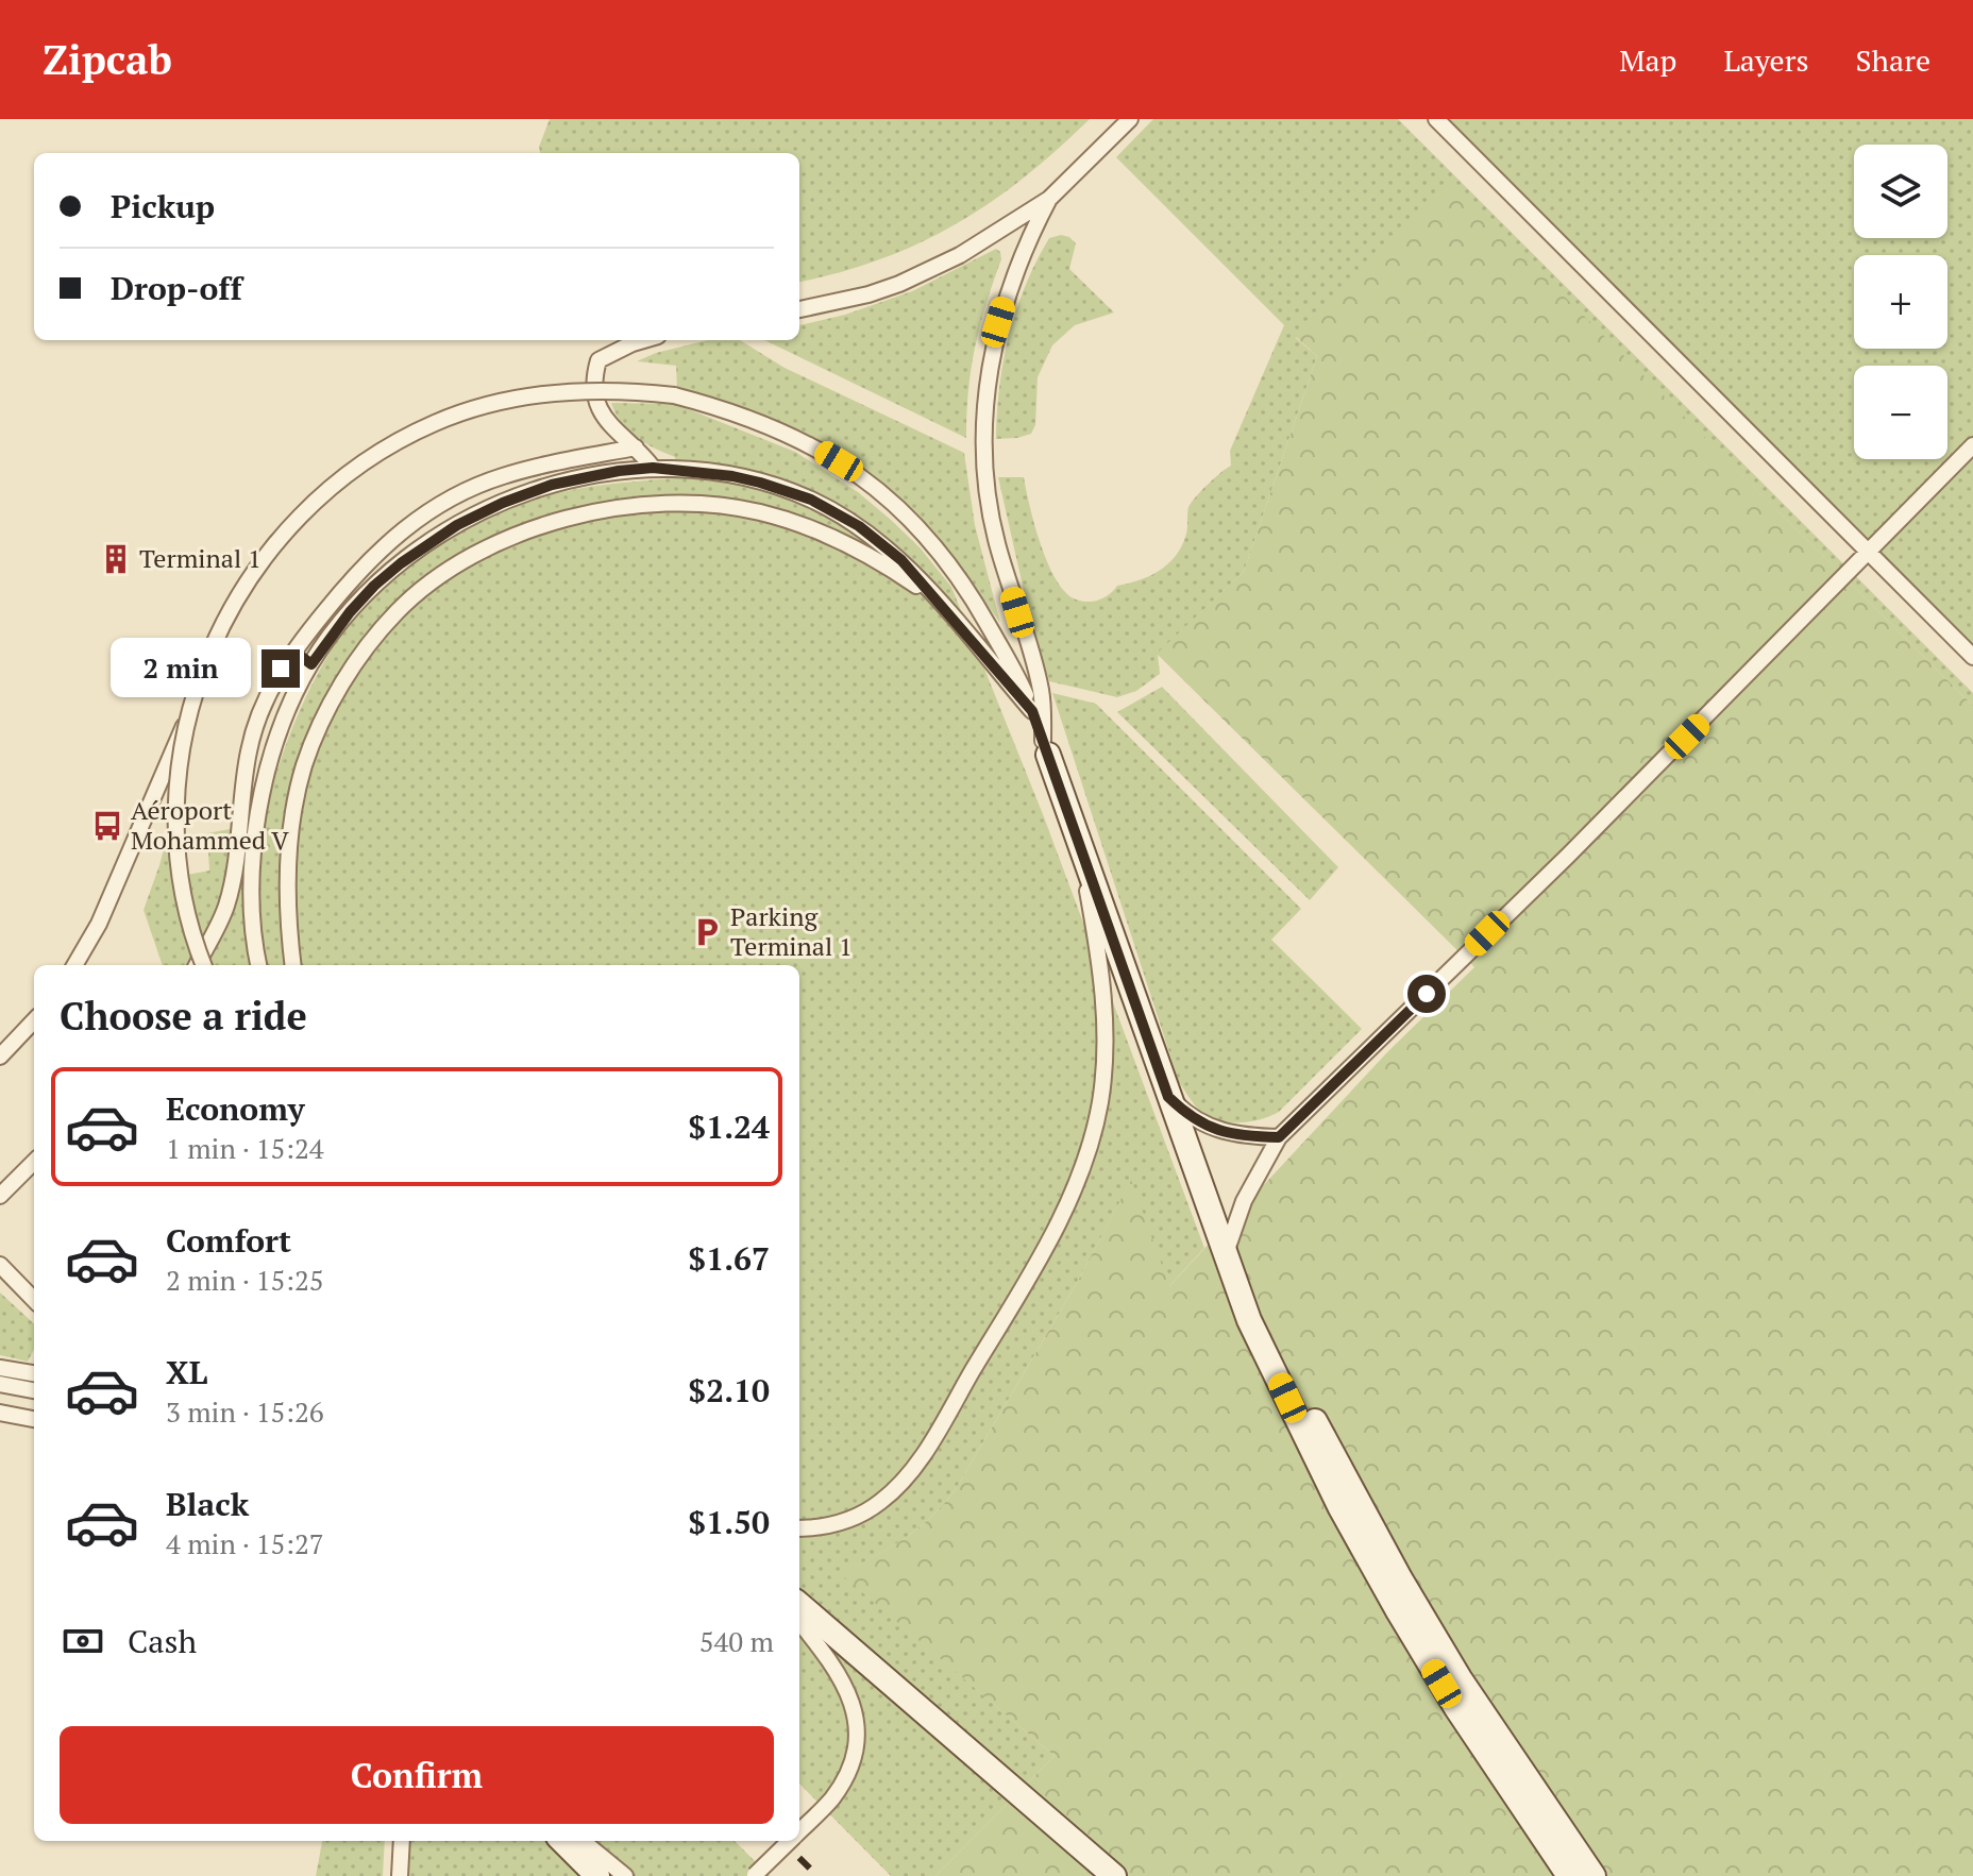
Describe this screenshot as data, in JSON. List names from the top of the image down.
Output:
{
  "places": {
    "building": ["Terminal 1"],
    "bus stop": ["Aéroport Mohammed V"],
    "parking": ["Parking Terminal 1"]
  },
  "page": {
    "header": "Zipcab",
    "nav": ["Map", "Layers", "Share"],
    "map_buttons": ["+", "−"],
    "banner": ["Pickup", "Drop-off"],
    "bubble": "2 min",
    "heading": "Choose a ride",
    "list": [
      {
        "name": "Economy",
        "note": "1 min · 15:24",
        "value": "$1.24"
      },
      {
        "name": "Comfort",
        "note": "2 min · 15:25",
        "value": "$1.67"
      },
      {
        "name": "XL",
        "note": "3 min · 15:26",
        "value": "$2.10"
      },
      {
        "name": "Black",
        "note": "4 min · 15:27",
        "value": "$1.50"
      }
    ],
    "pay": ["Cash", "540 m"],
    "buttons": "Confirm"
  }
}
